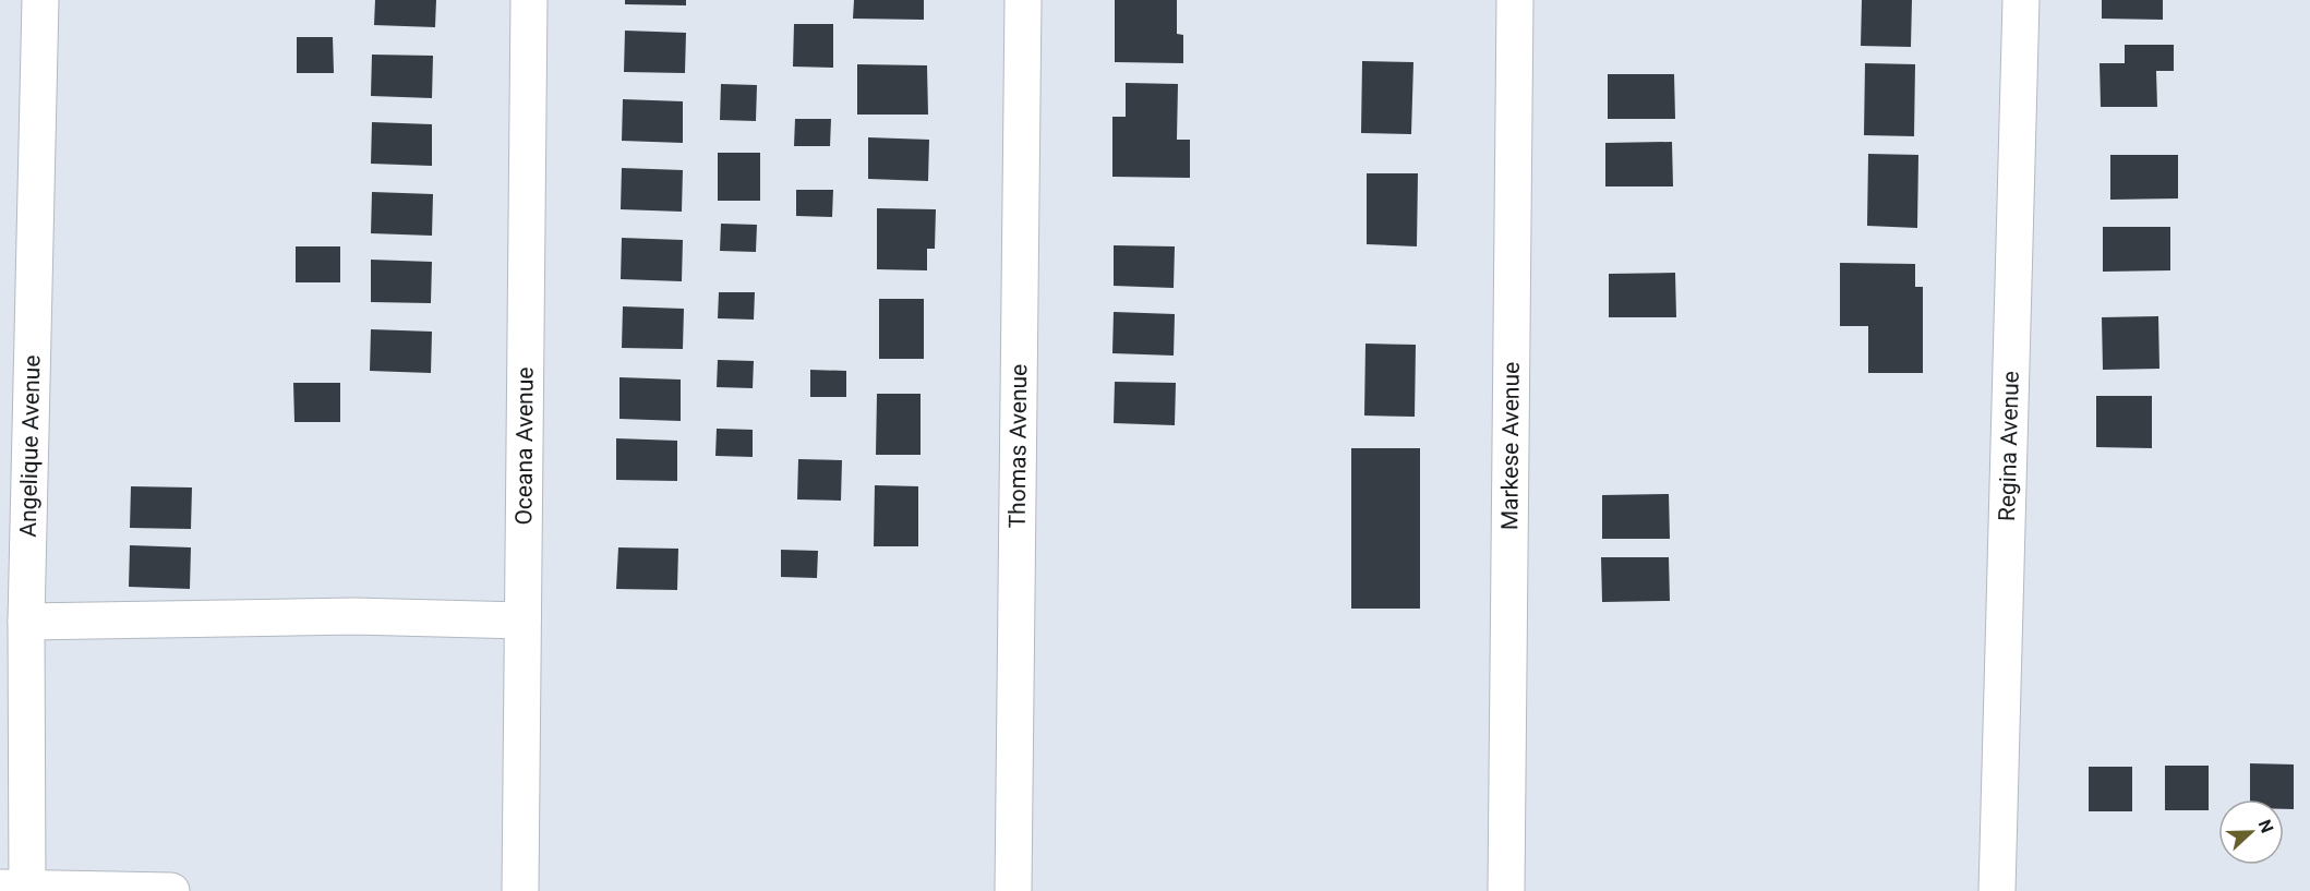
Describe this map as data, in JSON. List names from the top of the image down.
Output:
{
  "streets": {
    "street": [
      "Angelique Avenue",
      "Oceana Avenue",
      "Thomas Avenue",
      "Markese Avenue",
      "Regina Avenue"
    ]
  },
  "north": "right"
}
